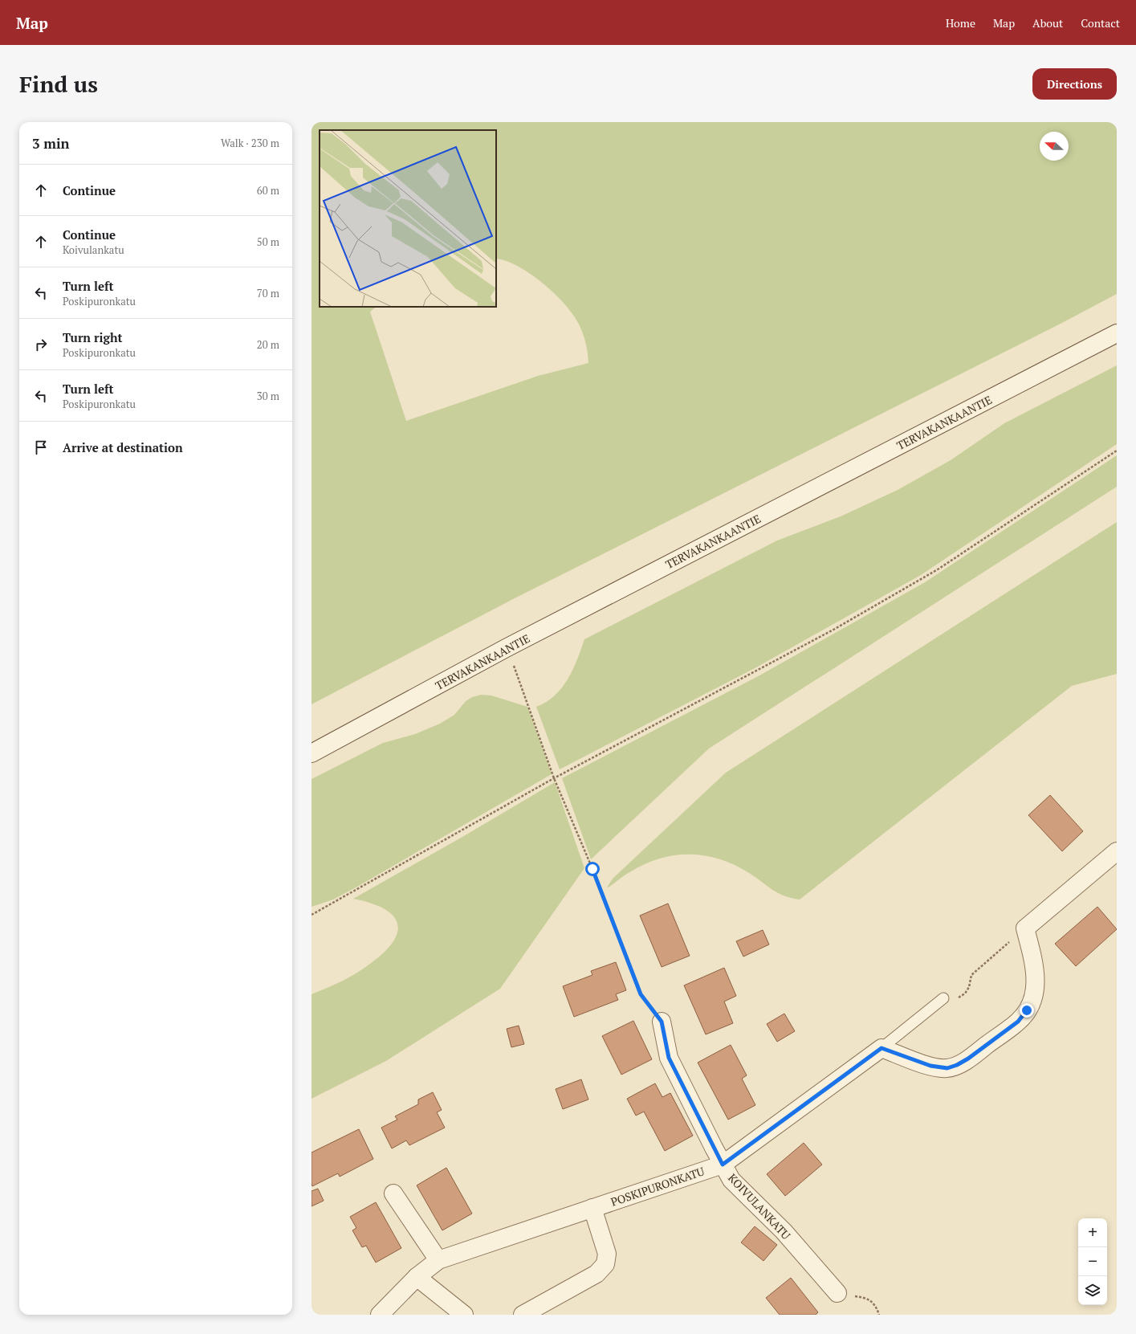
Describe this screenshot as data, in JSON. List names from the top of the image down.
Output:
{
  "streets": {
    "street": ["TERVAKANKAANTIE", "POSKIPURONKATU", "KOIVULANKATU"]
  },
  "crossings": [
    ["POSKIPURONKATU", "KOIVULANKATU"]
  ],
  "north": "left",
  "page": {
    "header": "Map",
    "nav": [
      "Home",
      "Map",
      "About",
      "Contact"
    ],
    "buttons": "Directions",
    "title": "Find us",
    "heading": ["3 min", "Walk · 230 m"],
    "list": [
      ["Continue", "60 m"],
      ["Continue", "Koivulankatu", "50 m"],
      ["Turn left", "Poskipuronkatu", "70 m"],
      ["Turn right", "Poskipuronkatu", "20 m"],
      ["Turn left", "Poskipuronkatu", "30 m"],
      "Arrive at destination"
    ],
    "map_buttons": ["+", "−"]
  }
}
